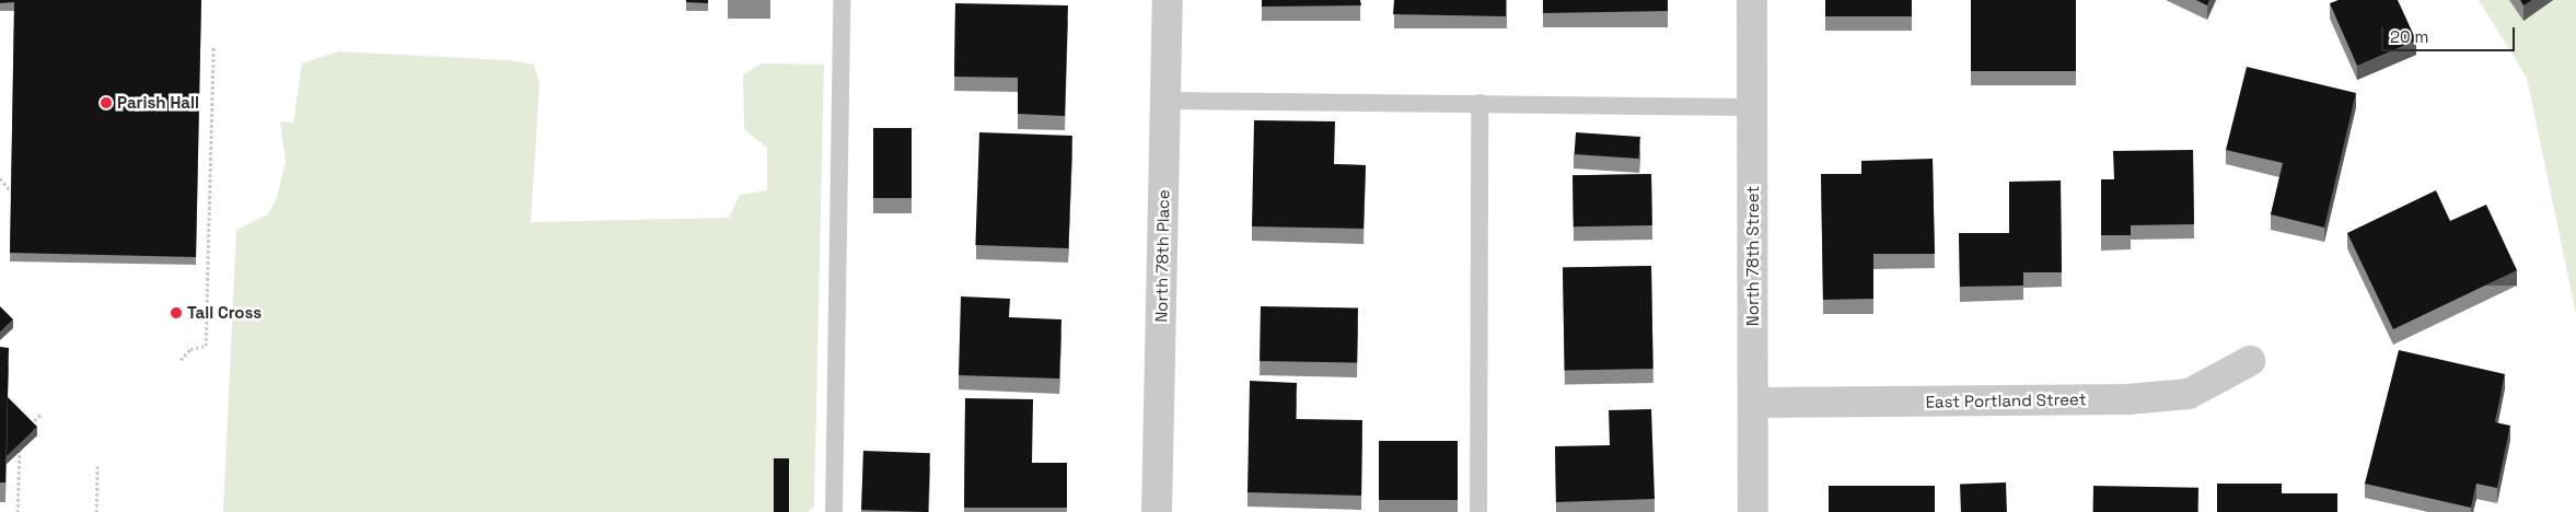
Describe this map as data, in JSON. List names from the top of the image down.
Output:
{
  "streets": {
    "street": ["North 78th Place", "North 78th Street", "East Portland Street"]
  },
  "crossings": [
    ["North 78th Street", "East Portland Street"]
  ],
  "places": ["Parish Hall", "Tall Cross"],
  "scale_bar": "20 m"
}
